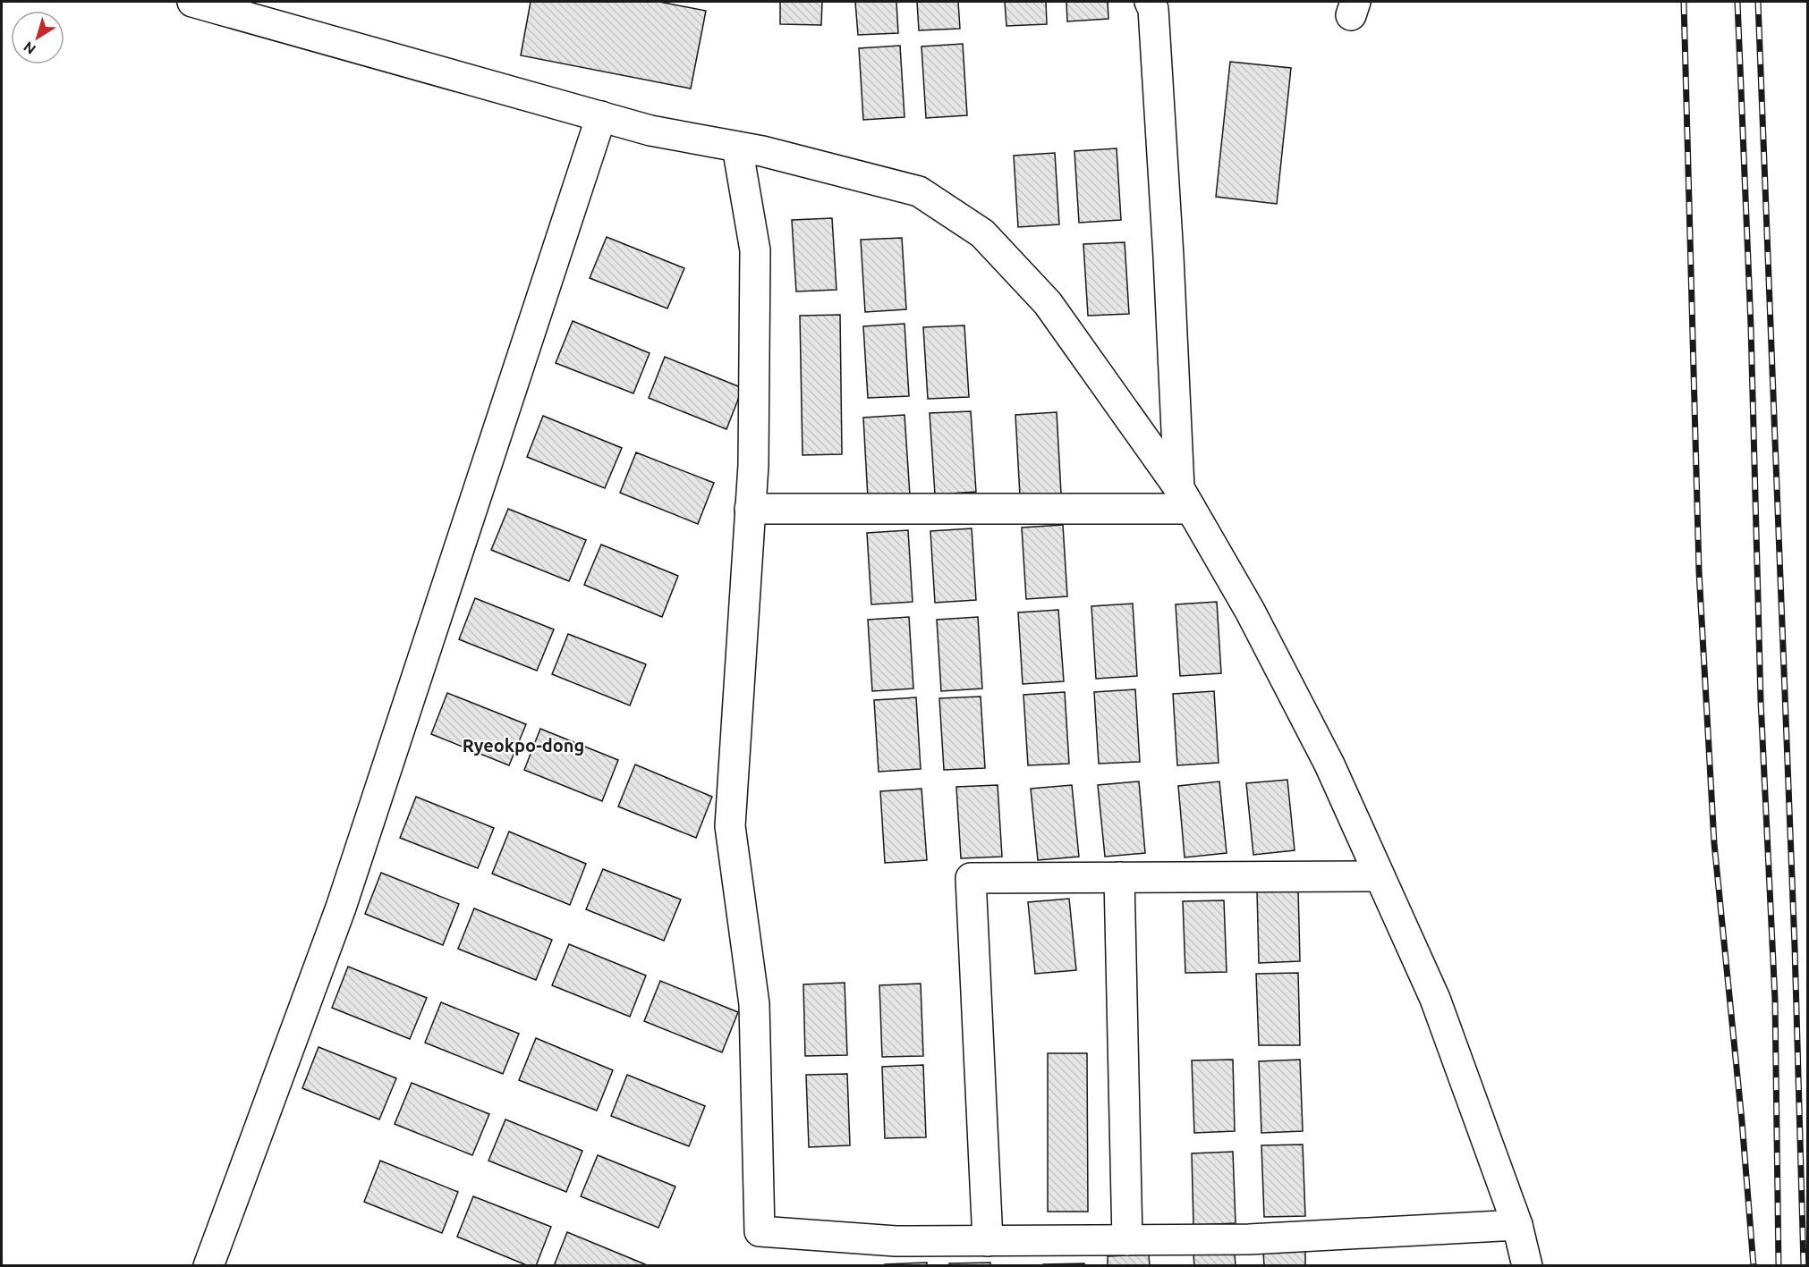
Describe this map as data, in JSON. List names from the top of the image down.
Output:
{
  "districts": ["Ryeokpo-dong"],
  "north": "bottom left"
}
